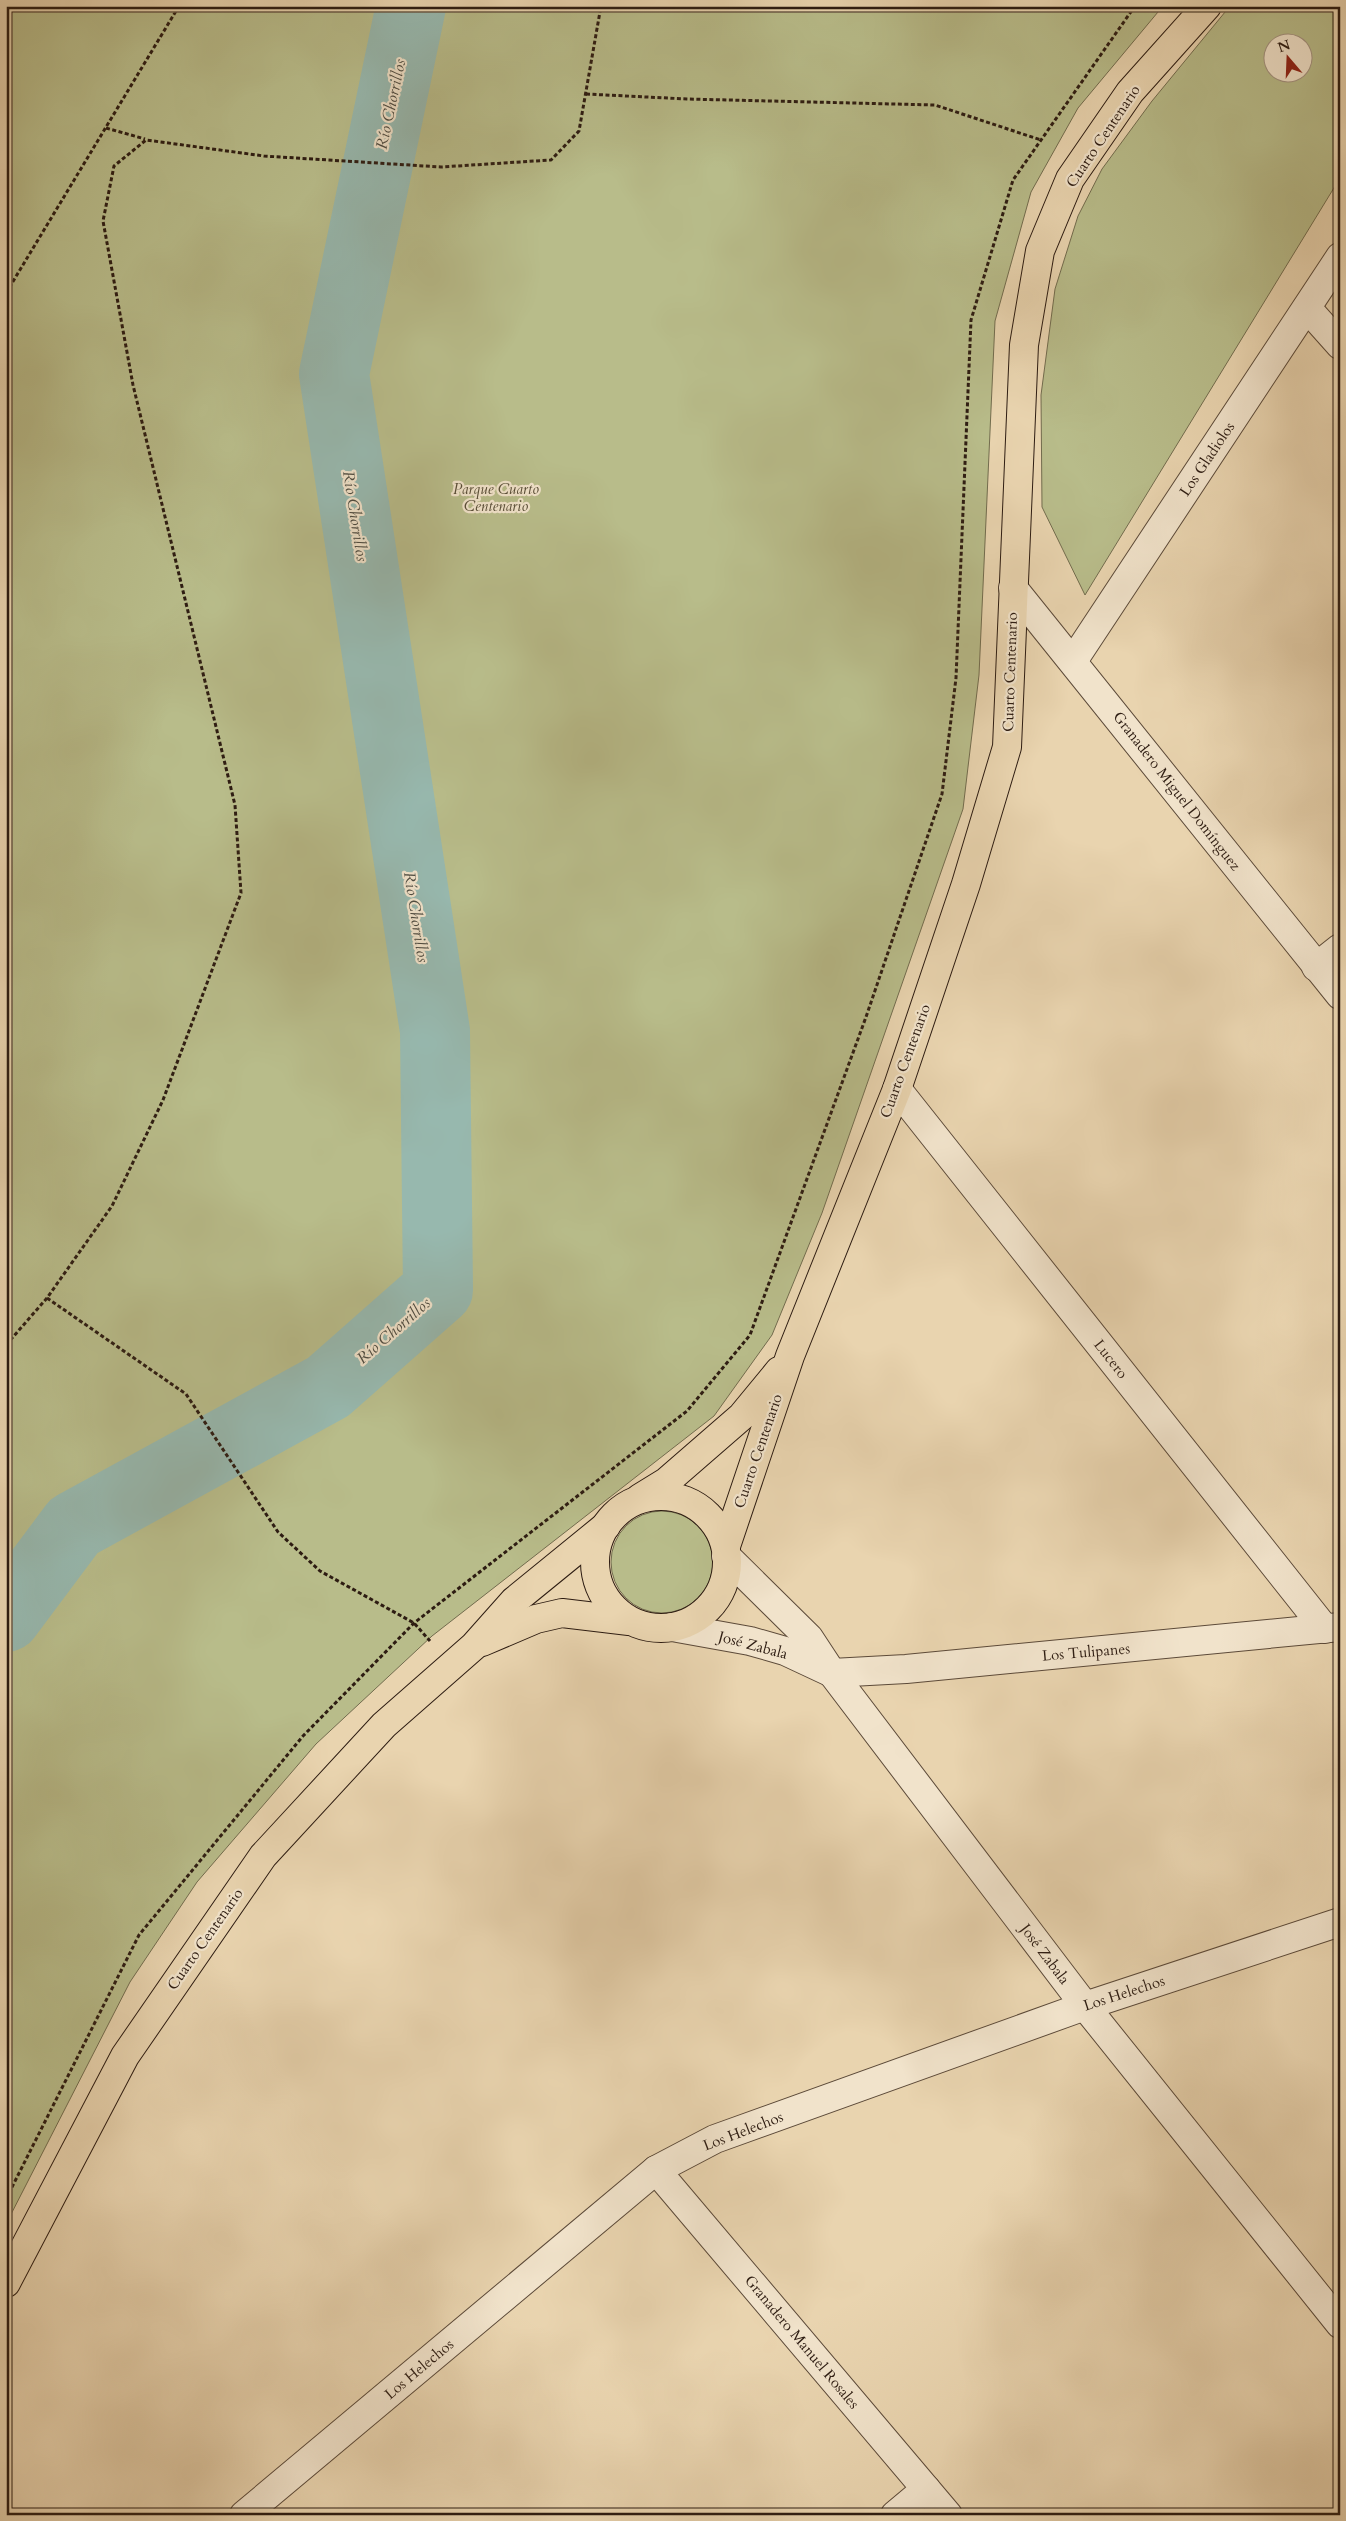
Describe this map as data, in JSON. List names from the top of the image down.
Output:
{
  "streets": {
    "main road": ["Cuarto Centenario"],
    "street": [
      "Los Gladiolos",
      "Granadero Miguel Domínguez",
      "Lucero",
      "José Zabala",
      "Los Tulipanes",
      "Los Helechos",
      "Granadero Manuel Rosales"
    ]
  },
  "crossings": [
    ["Cuarto Centenario", "Granadero Miguel Domínguez"],
    ["Cuarto Centenario", "Lucero"],
    ["Cuarto Centenario", "José Zabala"],
    ["Los Gladiolos", "Granadero Miguel Domínguez"],
    ["Lucero", "Los Tulipanes"],
    ["José Zabala", "Los Tulipanes"],
    ["José Zabala", "Los Helechos"],
    ["Los Helechos", "Granadero Manuel Rosales"]
  ],
  "water": ["Río Chorrillos"],
  "parks": ["Parque Cuarto Centenario"],
  "north": "top"
}
